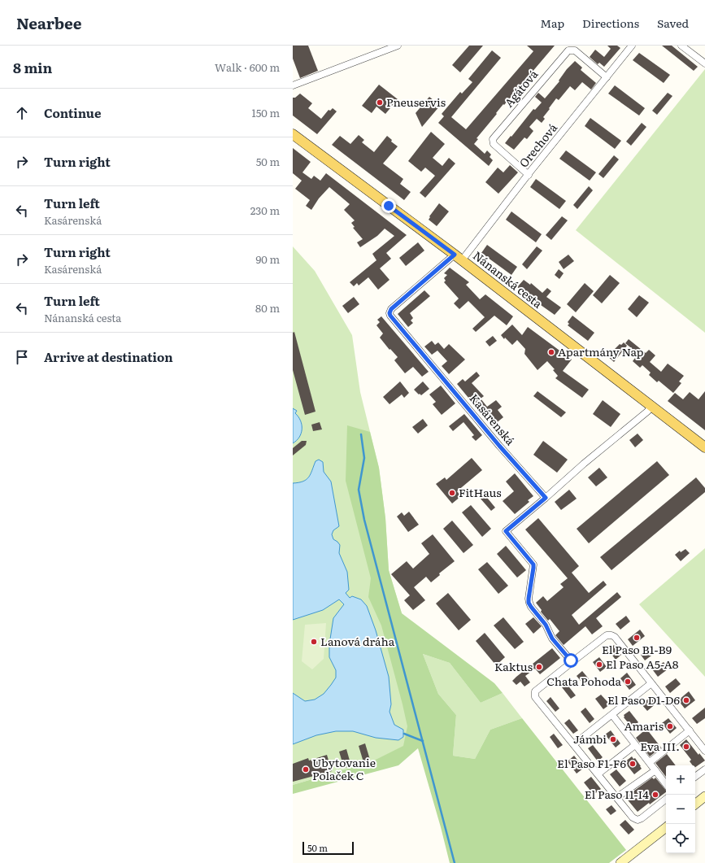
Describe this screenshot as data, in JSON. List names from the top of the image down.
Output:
{
  "streets": {
    "main road": ["Nánanská cesta"],
    "street": ["Agátová", "Orechová", "Kasárenská"]
  },
  "crossings": [
    ["Agátová", "Orechová"],
    ["Orechová", "Nánanská cesta"],
    ["Orechová", "Kasárenská"],
    ["Nánanská cesta", "Kasárenská"]
  ],
  "places": [
    "Pneuservis",
    "Apartmány Nap",
    "FitHaus",
    "El Paso B1-B9",
    "Lanová dráha",
    "El Paso A5-A8",
    "Kaktus",
    "Chata Pohoda",
    "El Paso D1-D6",
    "Amaris",
    "Jámbi",
    "Eva III.",
    "El Paso F1-F6",
    "Ubytovanie Polaček C",
    "El Paso I1-I4"
  ],
  "scale_bar": "50 m",
  "page": {
    "header": "Nearbee",
    "nav": ["Map", "Directions", "Saved"],
    "heading": ["8 min", "Walk · 600 m"],
    "list": [
      ["Continue", "150 m"],
      ["Turn right", "50 m"],
      ["Turn left", "Kasárenská", "230 m"],
      ["Turn right", "Kasárenská", "90 m"],
      ["Turn left", "Nánanská cesta", "80 m"],
      "Arrive at destination"
    ],
    "map_buttons": ["+", "−"],
    "scale": "50 m"
  }
}
